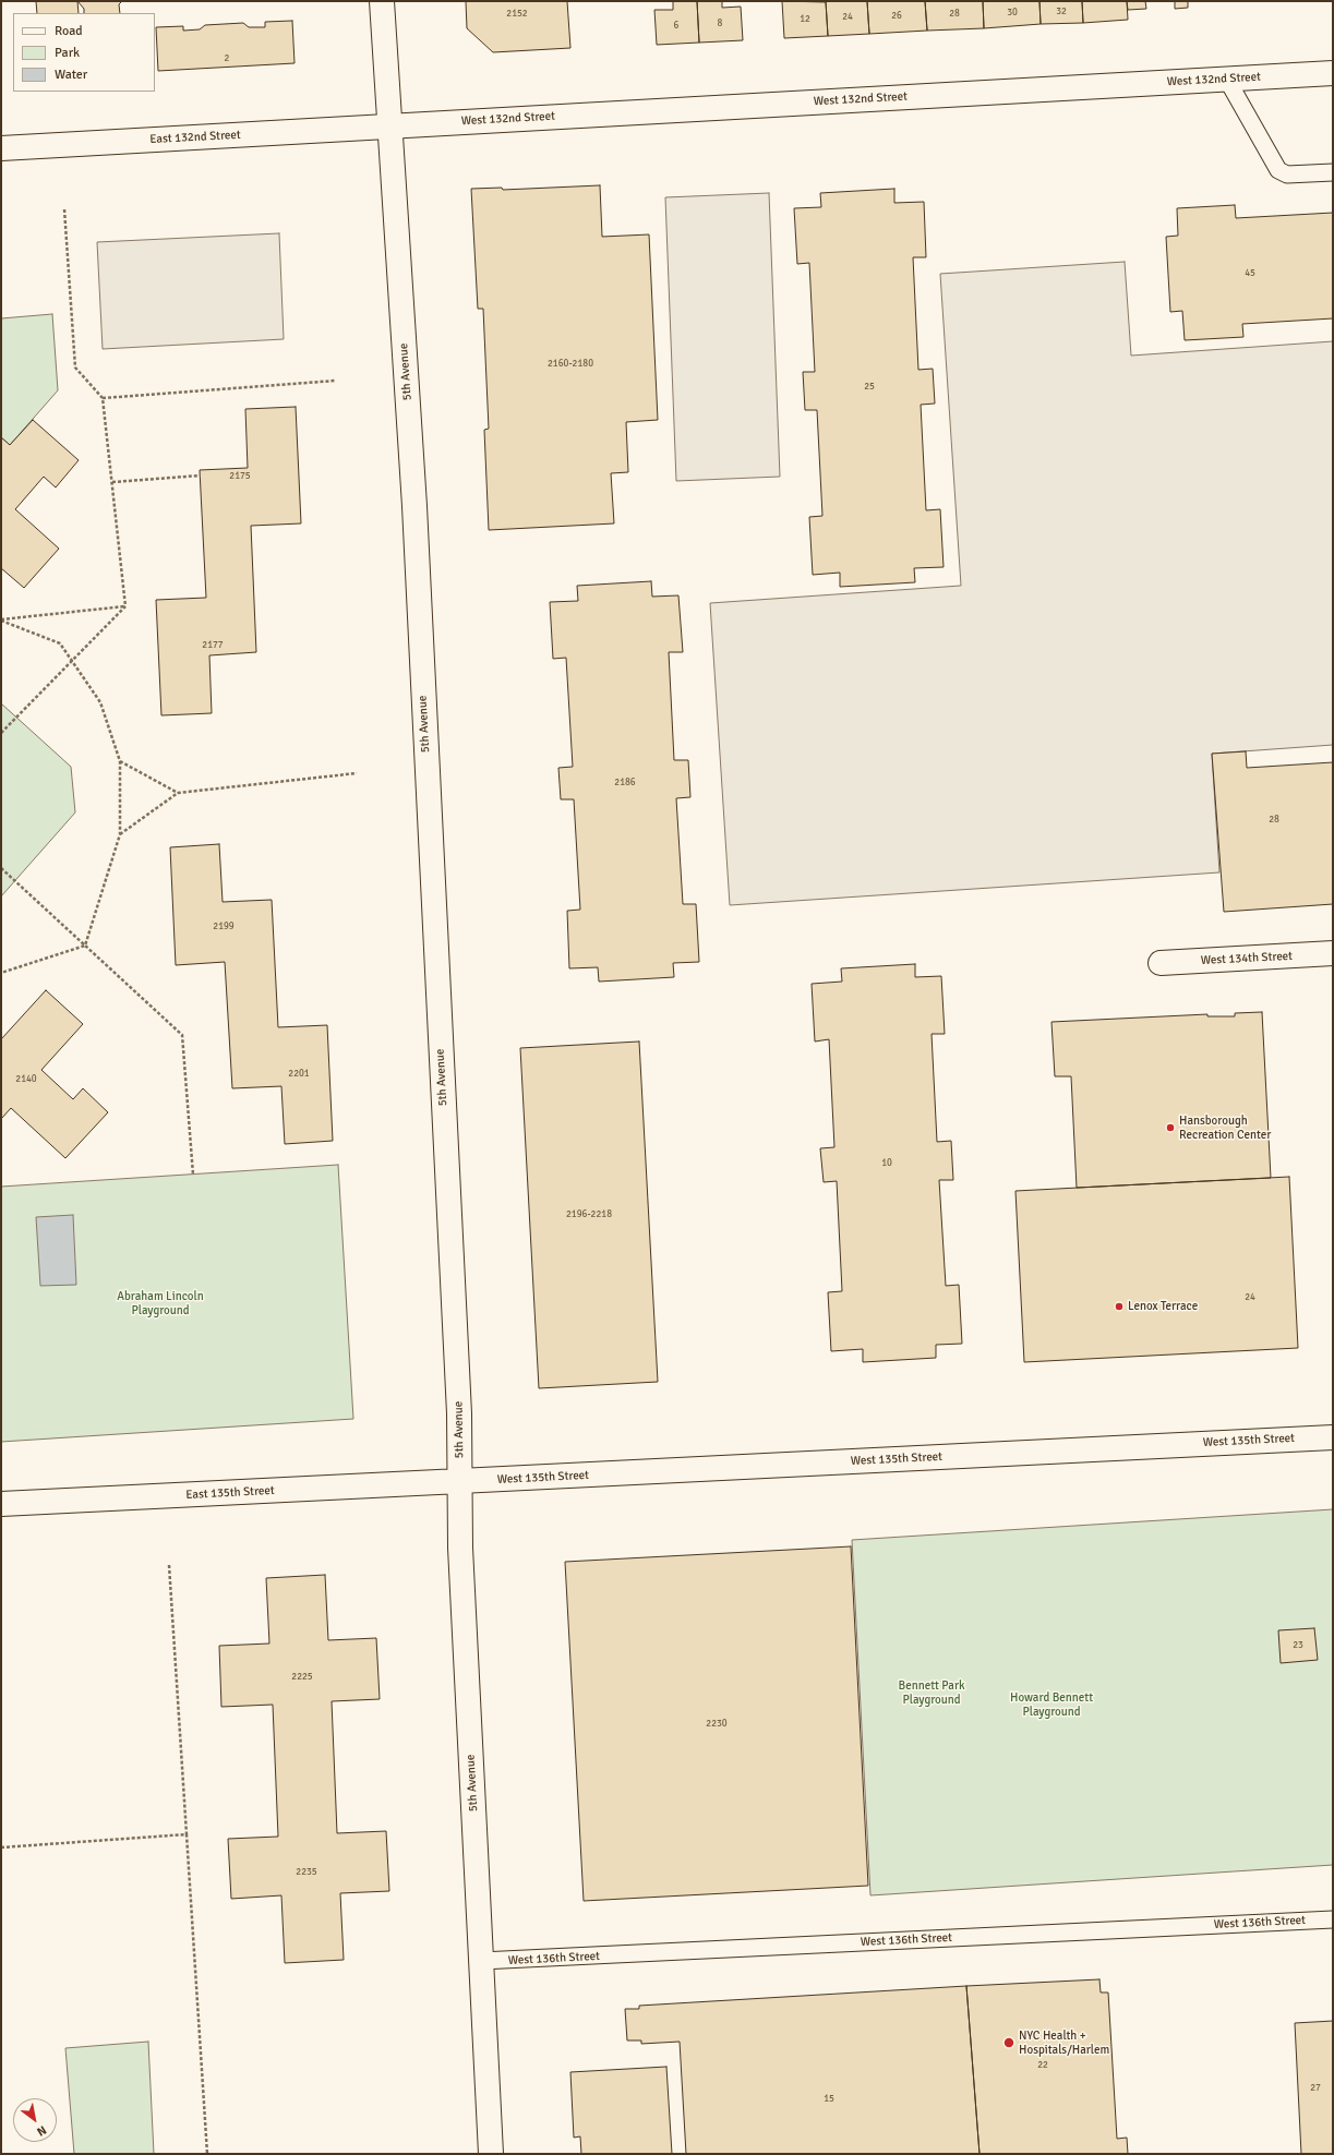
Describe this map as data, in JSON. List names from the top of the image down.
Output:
{
  "streets": {
    "street": [
      "West 132nd Street",
      "East 132nd Street",
      "5th Avenue",
      "West 134th Street",
      "West 135th Street",
      "East 135th Street"
    ],
    "lane": ["West 136th Street"]
  },
  "crossings": [
    ["West 132nd Street", "East 132nd Street"],
    ["West 132nd Street", "5th Avenue"],
    ["East 132nd Street", "5th Avenue"],
    ["5th Avenue", "West 135th Street"],
    ["5th Avenue", "East 135th Street"],
    ["5th Avenue", "West 136th Street"],
    ["West 135th Street", "East 135th Street"]
  ],
  "parks": ["Abraham Lincoln Playground", "Bennett Park Playground", "Howard Bennett Playground"],
  "places": ["Hansborough Recreation Center", "Lenox Terrace", "NYC Health + Hospitals/Harlem"],
  "house_numbers": [
    "32",
    "30",
    "2152",
    "28",
    "26",
    "24",
    "12",
    "8",
    "6",
    "2",
    "45",
    "2160-2180",
    "25",
    "2175",
    "2177",
    "2186",
    "28",
    "2199",
    "2201",
    "2140",
    "10",
    "2196-2218",
    "24",
    "23",
    "2225",
    "2230",
    "2235",
    "22",
    "27",
    "15"
  ],
  "legend": ["Road", "Park", "Water"],
  "north": "bottom right"
}
